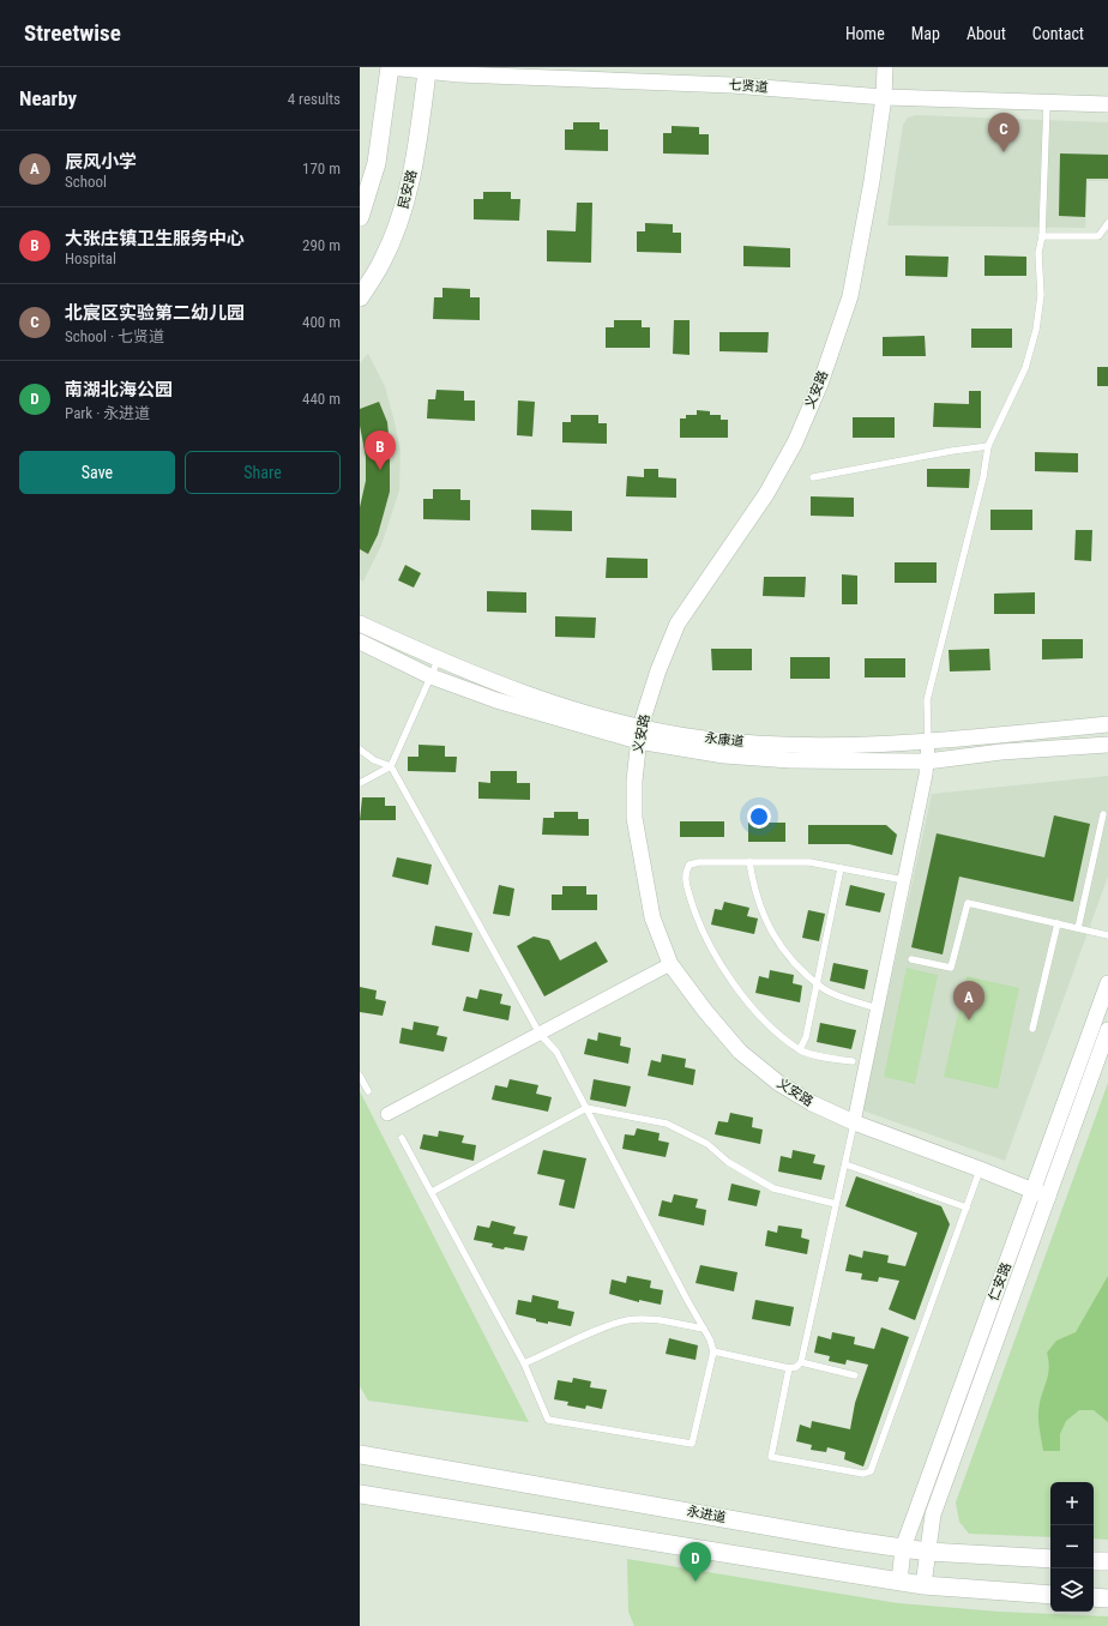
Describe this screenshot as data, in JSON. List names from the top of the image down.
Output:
{
  "streets": {
    "main road": ["民安路", "永进道"],
    "street": [
      "七贤道",
      "义安路",
      "永康道",
      "仁安路"
    ]
  },
  "crossings": [
    ["七贤道", "民安路"],
    ["七贤道", "义安路"],
    ["义安路", "永康道"],
    ["义安路", "仁安路"],
    ["仁安路", "永进道"]
  ],
  "page": {
    "header": "Streetwise",
    "nav": [
      "Home",
      "Map",
      "About",
      "Contact"
    ],
    "heading": ["Nearby", "4 results"],
    "pins": [
      "C",
      "B",
      "A",
      "D"
    ],
    "list": [
      {
        "mark": "A",
        "name": "辰风小学",
        "note": "School",
        "value": "170 m"
      },
      {
        "mark": "B",
        "name": "大张庄镇卫生服务中心",
        "note": "Hospital",
        "value": "290 m"
      },
      {
        "mark": "C",
        "name": "北宸区实验第二幼儿园",
        "note": "School · 七贤道",
        "value": "400 m"
      },
      {
        "mark": "D",
        "name": "南湖北海公园",
        "note": "Park · 永进道",
        "value": "440 m"
      }
    ],
    "buttons": ["Save", "Share"],
    "map_buttons": ["+", "−"]
  }
}
